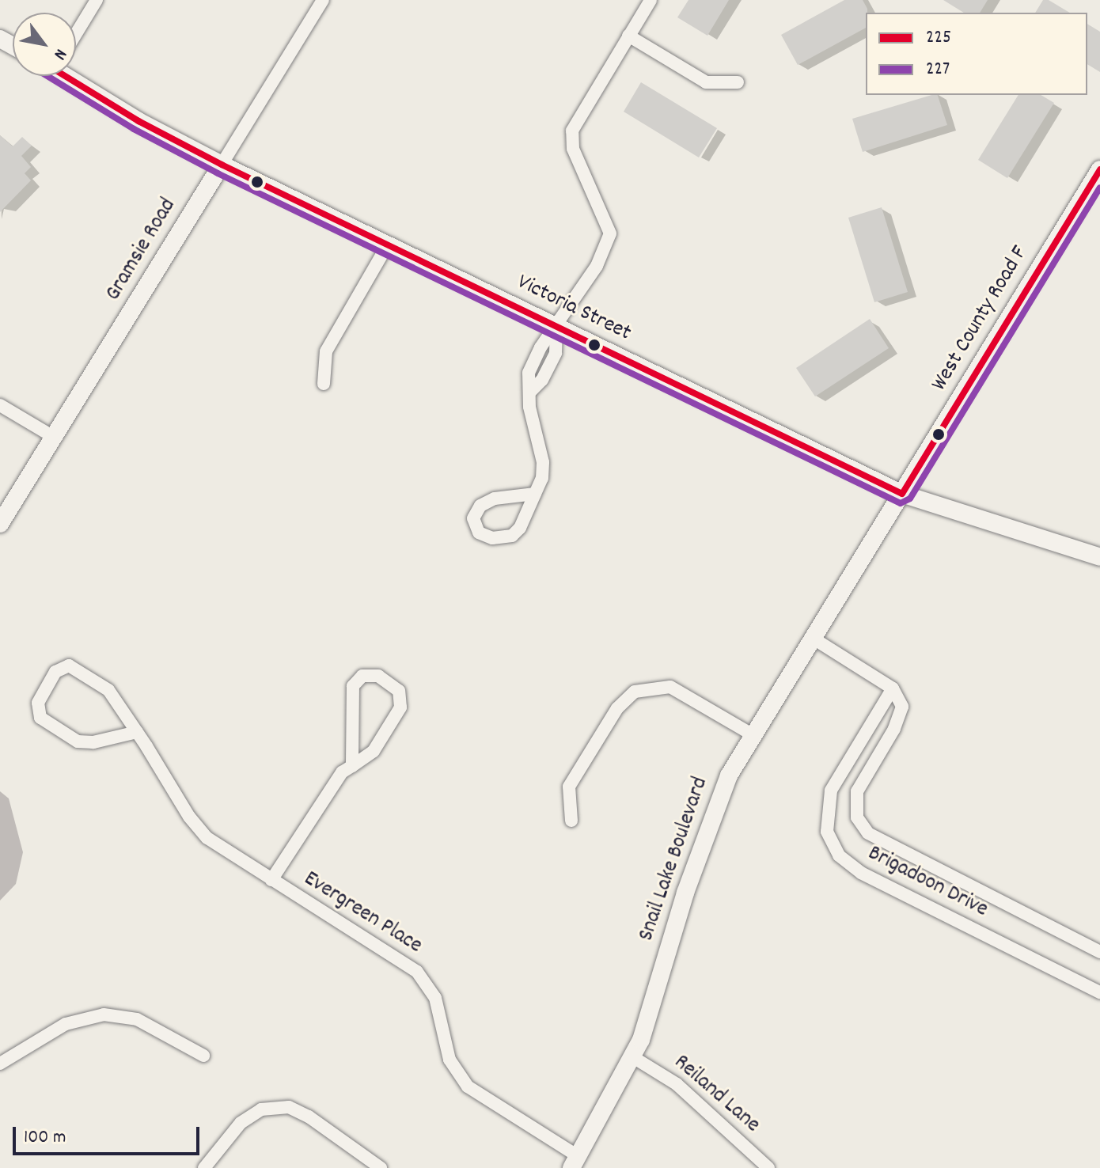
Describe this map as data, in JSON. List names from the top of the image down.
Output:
{
  "streets": {
    "street": [
      "Gramsie Road",
      "Victoria Street",
      "West County Road F",
      "Snail Lake Boulevard",
      "Brigadoon Drive",
      "Evergreen Place",
      "Reiland Lane"
    ]
  },
  "crossings": [
    ["Gramsie Road", "Victoria Street"],
    ["Victoria Street", "West County Road F"],
    ["Victoria Street", "Snail Lake Boulevard"],
    ["West County Road F", "Snail Lake Boulevard"],
    ["Snail Lake Boulevard", "Evergreen Place"],
    ["Snail Lake Boulevard", "Reiland Lane"]
  ],
  "lines": ["transit line 225", "transit line 227"],
  "legend": ["225", "227"],
  "scale_bar": "100 m",
  "north": "bottom right"
}
